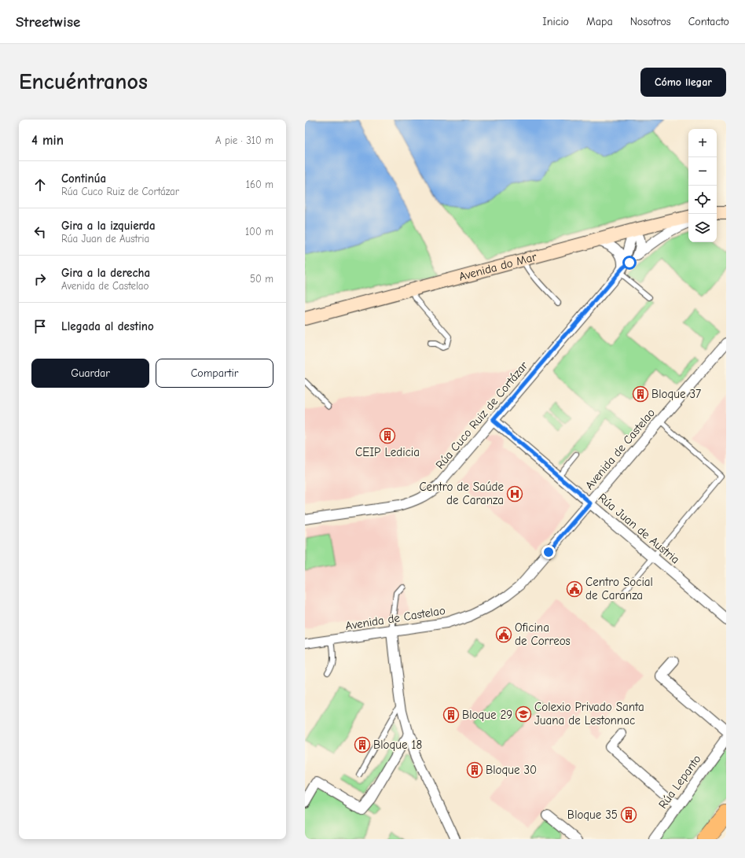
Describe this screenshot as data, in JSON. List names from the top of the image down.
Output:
{
  "streets": {
    "street": [
      "Avenida do Mar",
      "Rúa Cuco Ruiz de Cortázar",
      "Avenida de Castelao",
      "Rúa Juan de Austria",
      "Rúa Lepanto"
    ]
  },
  "crossings": [
    ["Rúa Cuco Ruiz de Cortázar", "Rúa Juan de Austria"],
    ["Avenida de Castelao", "Rúa Juan de Austria"]
  ],
  "places": {
    "building": [
      "Bloque 37",
      "CEIP Ledicia",
      "Bloque 29",
      "Bloque 18",
      "Bloque 30",
      "Bloque 35"
    ],
    "hospital": ["Centro de Saúde de Caranza"],
    "public building": ["Centro Social de Caranza", "Oficina de Correos"],
    "school or university": ["Colexio Privado Santa Juana de Lestonnac"]
  },
  "page": {
    "header": "Streetwise",
    "nav": [
      "Inicio",
      "Mapa",
      "Nosotros",
      "Contacto"
    ],
    "buttons": [
      "Cómo llegar",
      ["Guardar", "Compartir"]
    ],
    "title": "Encuéntranos",
    "heading": ["4 min", "A pie · 310 m"],
    "map_buttons": ["+", "−"],
    "list": [
      ["Continúa", "Rúa Cuco Ruiz de Cortázar", "160 m"],
      ["Gira a la izquierda", "Rúa Juan de Austria", "100 m"],
      ["Gira a la derecha", "Avenida de Castelao", "50 m"],
      "Llegada al destino"
    ]
  }
}
